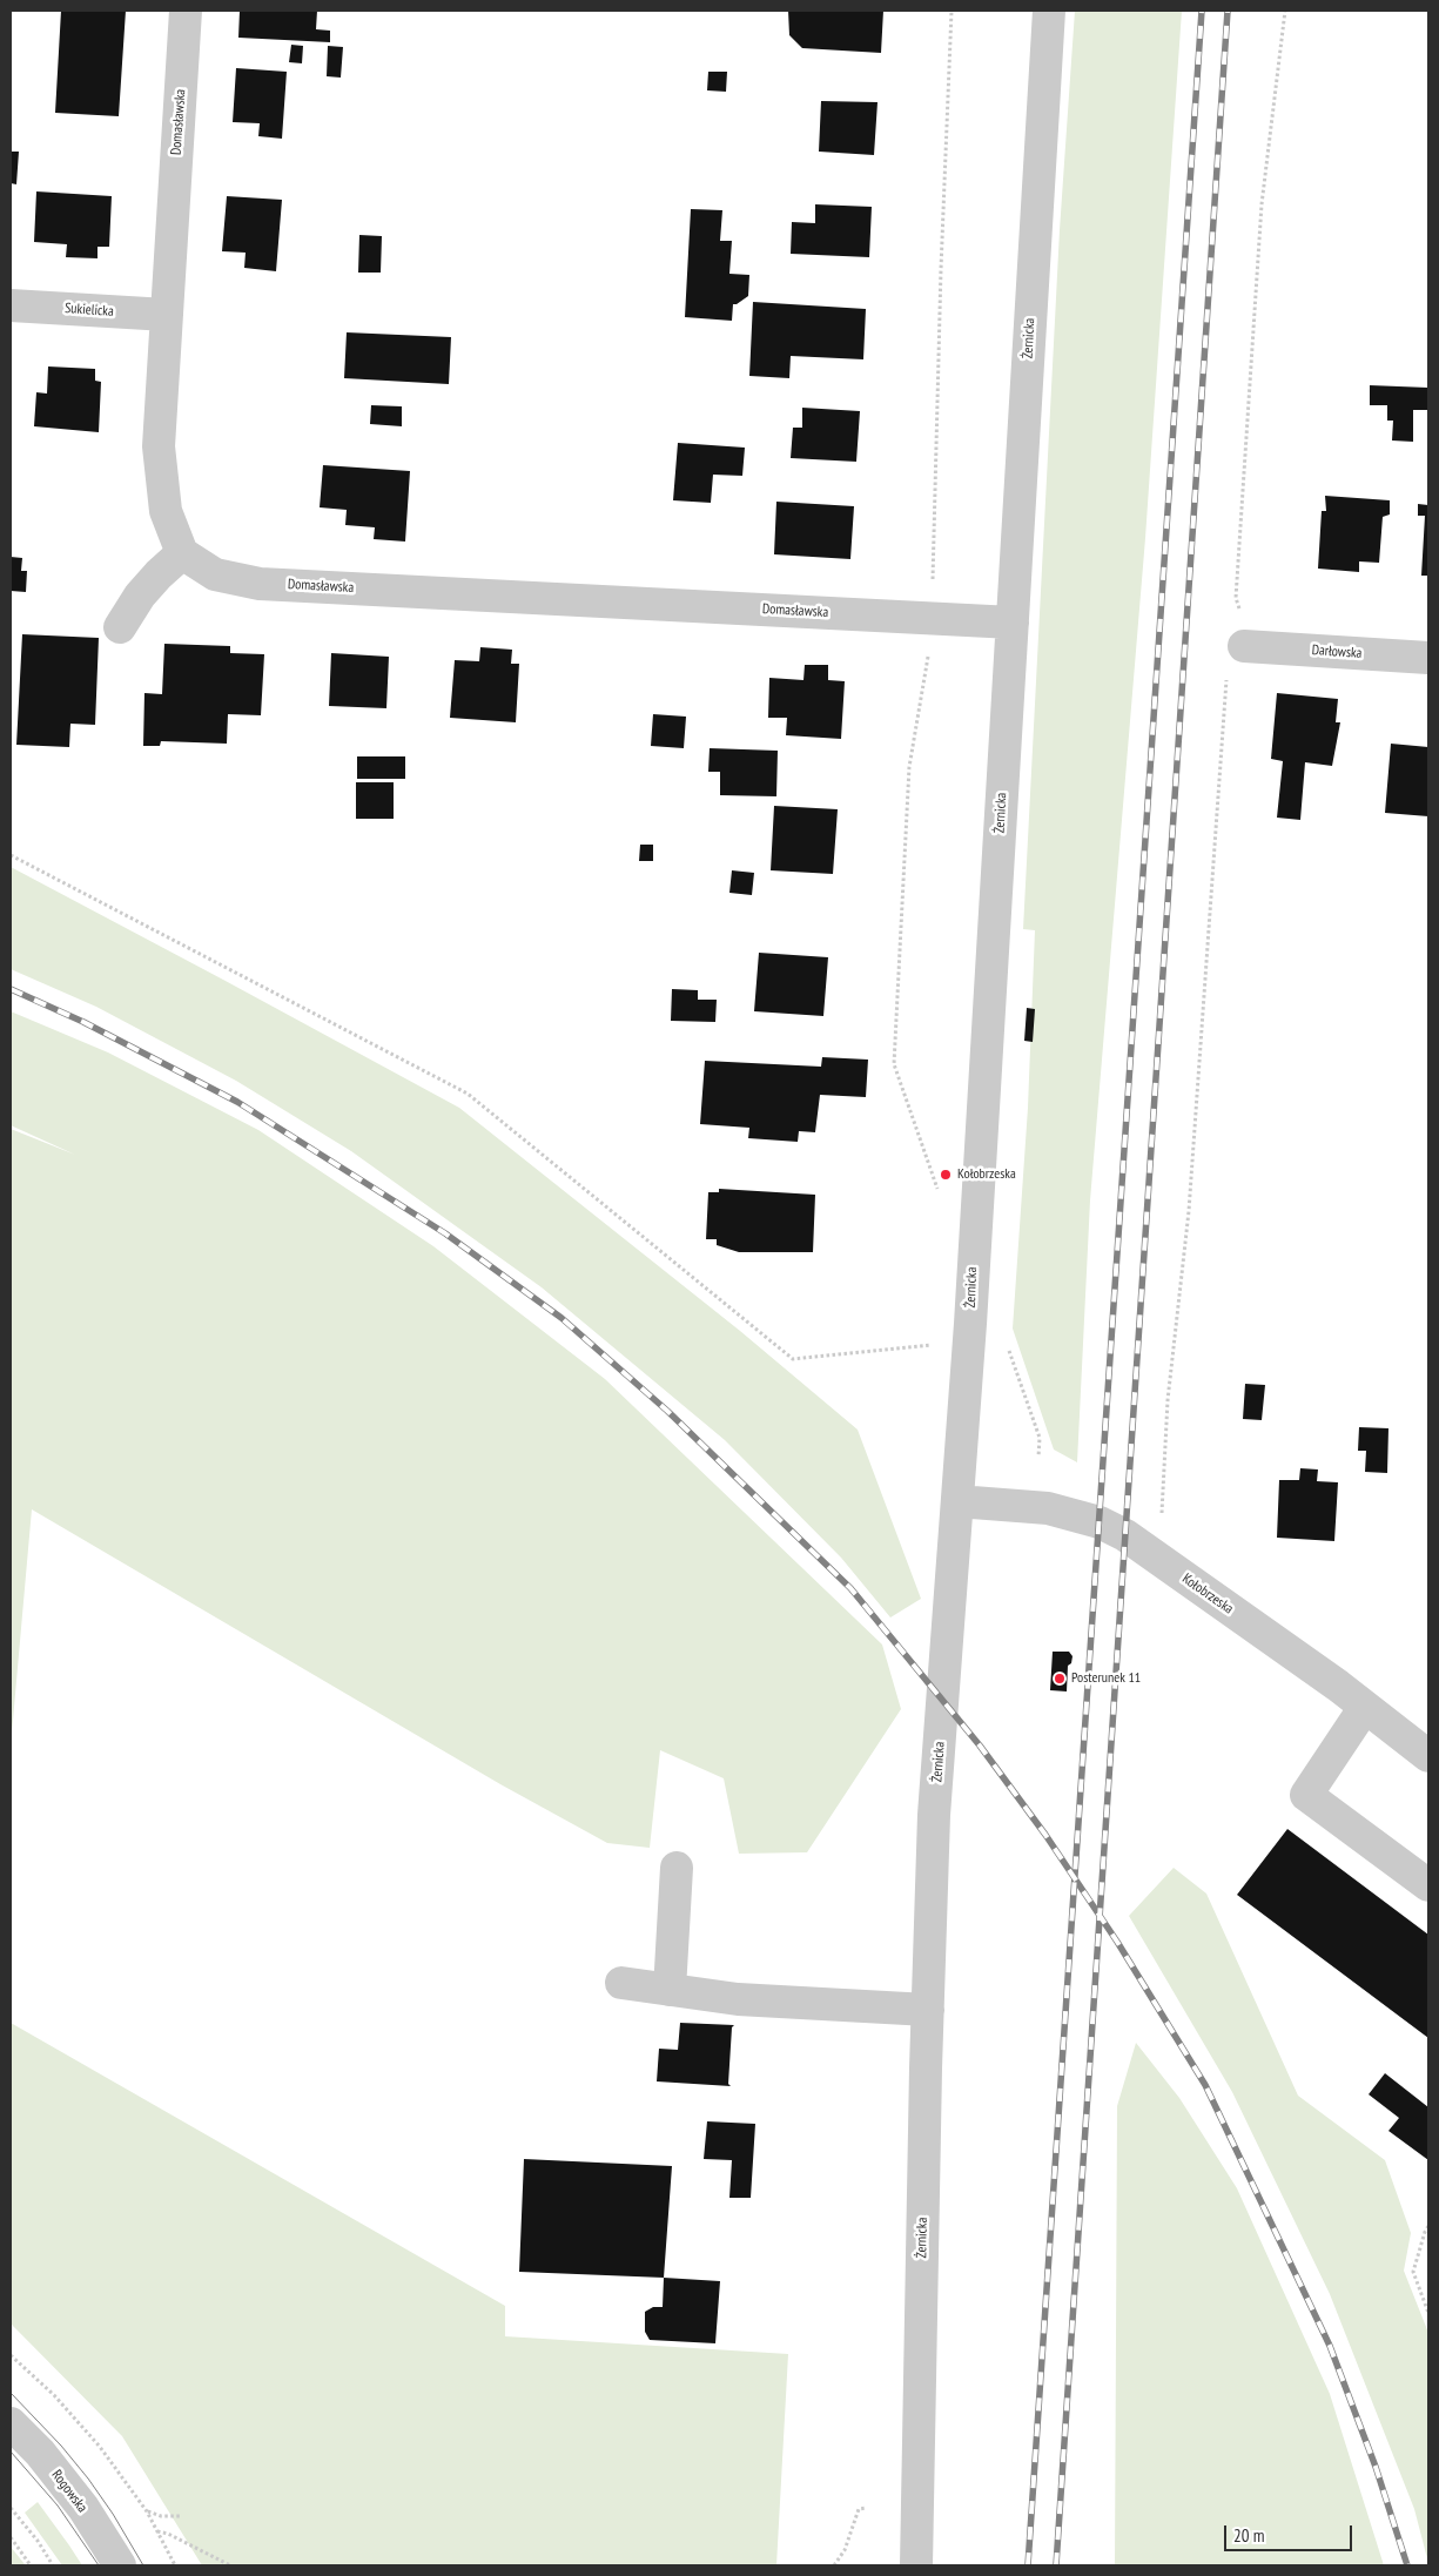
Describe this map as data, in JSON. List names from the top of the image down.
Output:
{
  "streets": {
    "street": [
      "Domasławska",
      "Sukielicka",
      "Żernicka",
      "Darłowska",
      "Kołobrzeska",
      "Rogowska"
    ]
  },
  "crossings": [
    ["Domasławska", "Sukielicka"],
    ["Domasławska", "Żernicka"],
    ["Żernicka", "Kołobrzeska"]
  ],
  "places": ["Kołobrzeska", "Posterunek 11"],
  "scale_bar": "20 m"
}
